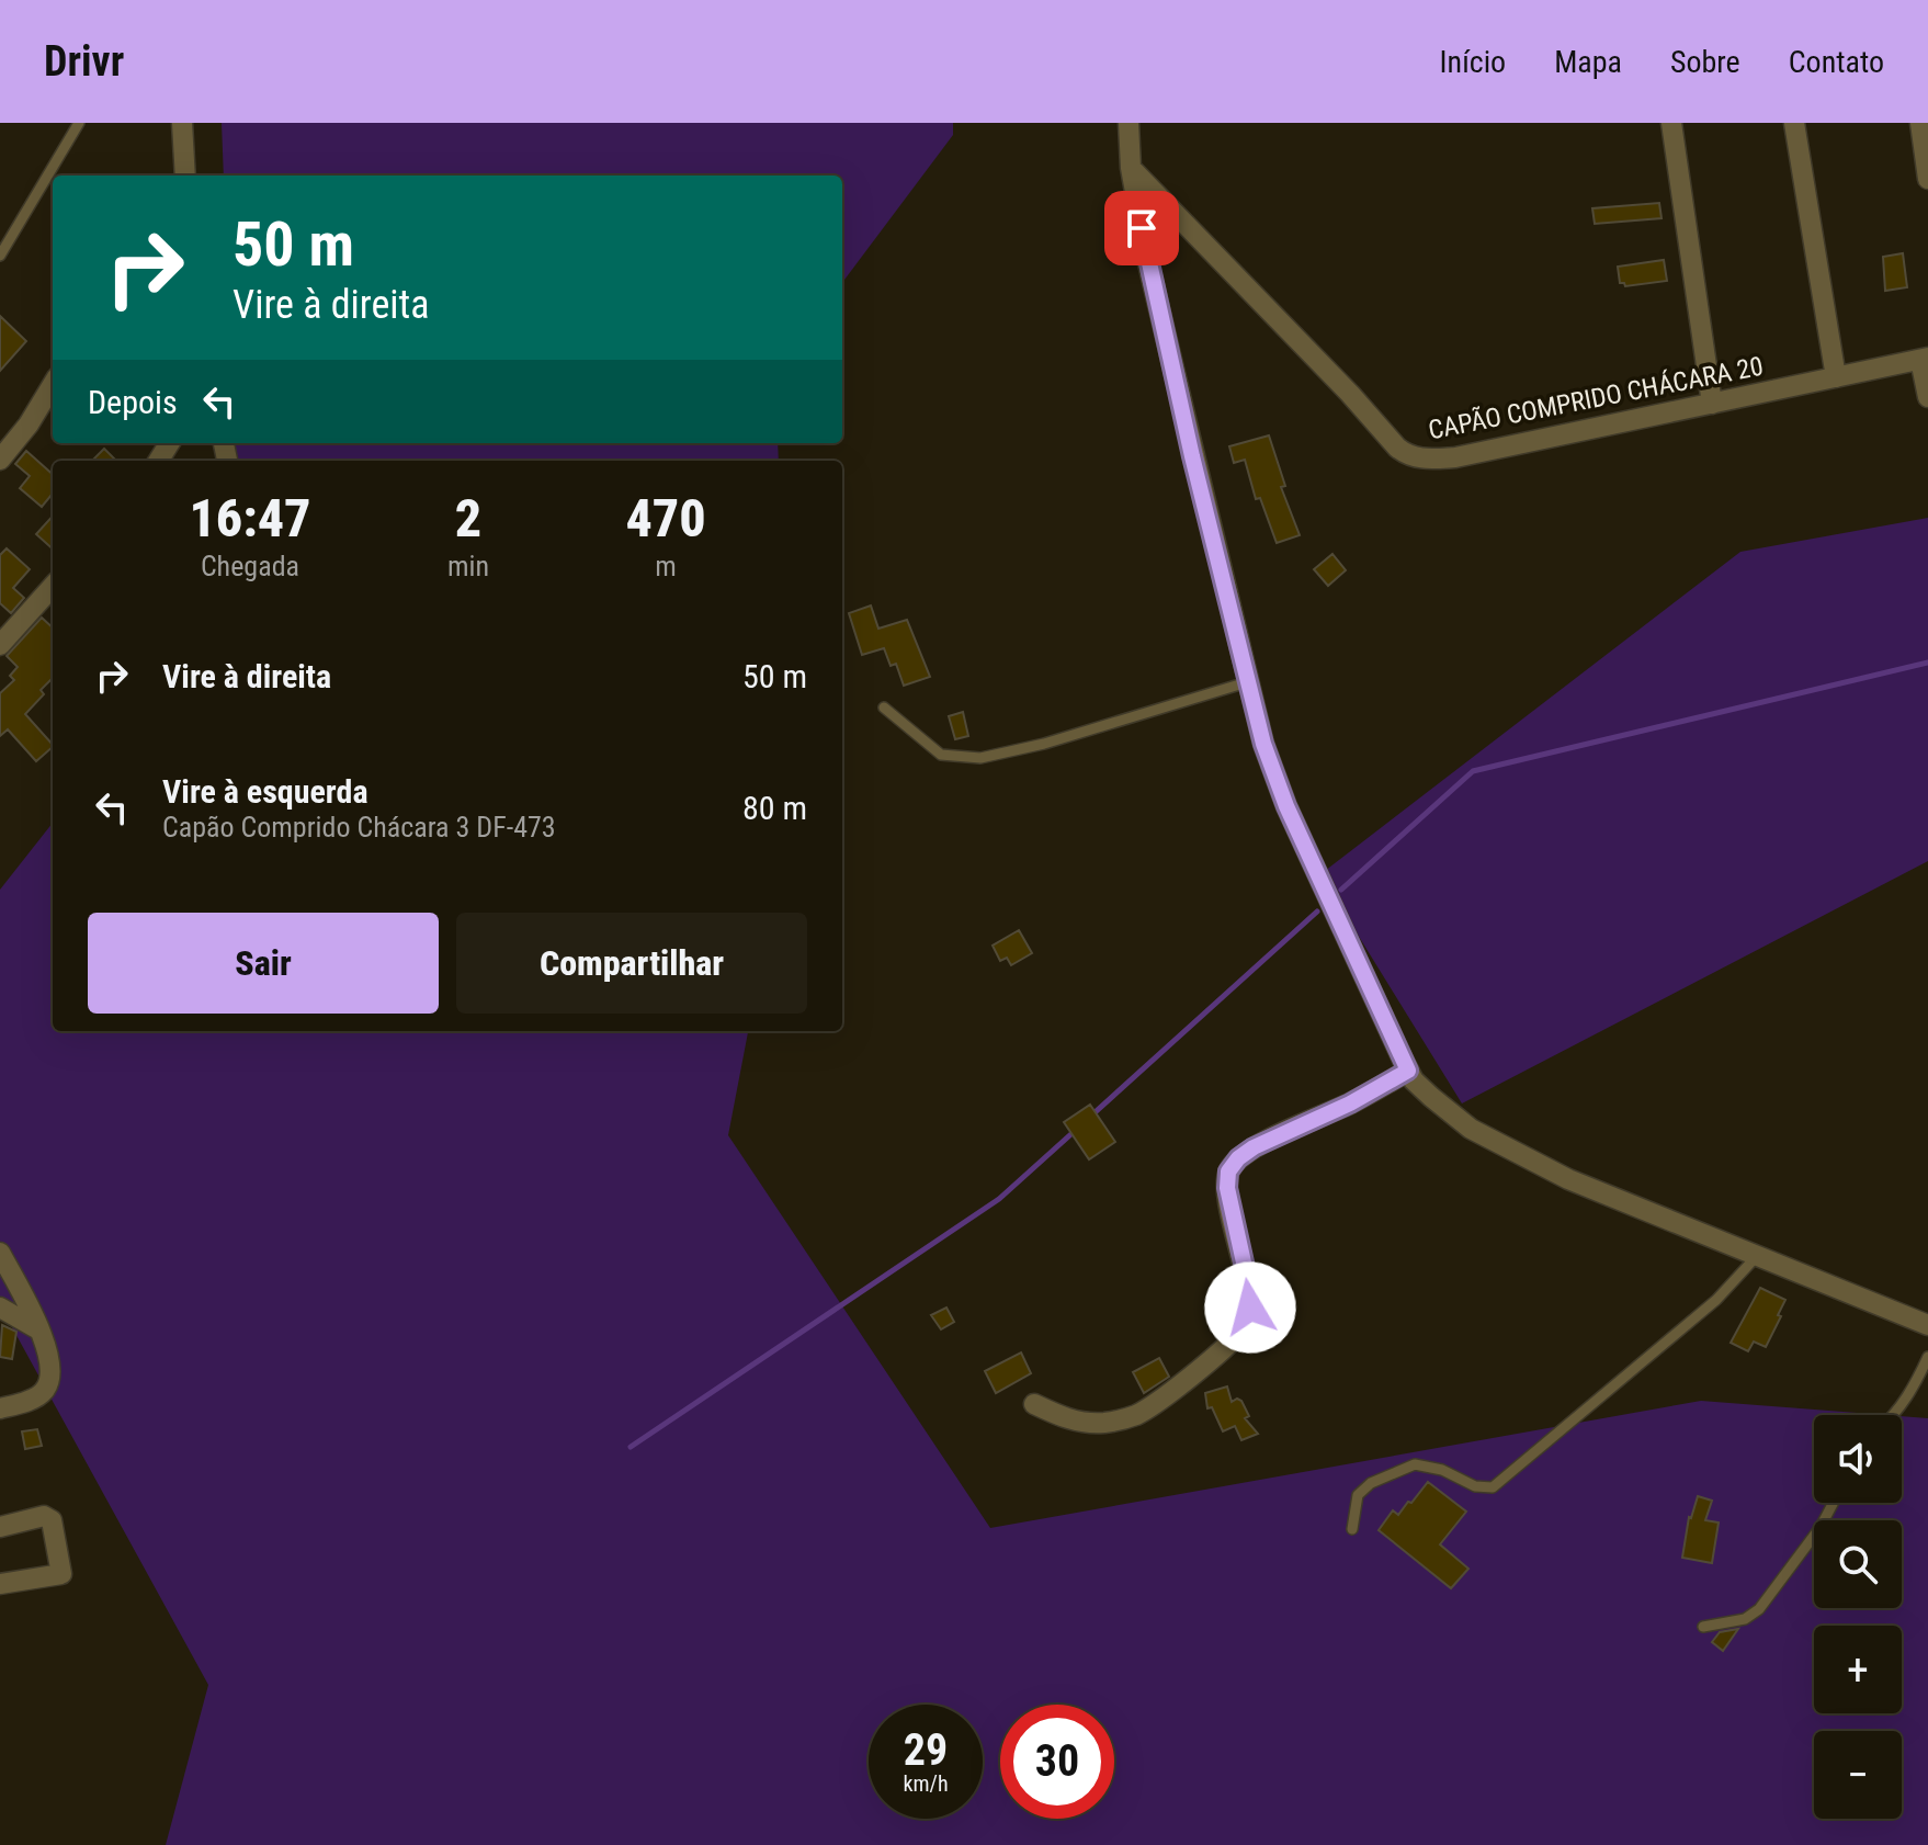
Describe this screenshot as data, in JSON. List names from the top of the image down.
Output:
{
  "streets": {
    "street": ["CAPÃO COMPRIDO CHÁCARA 20"]
  },
  "page": {
    "header": "Drivr",
    "nav": [
      "Início",
      "Mapa",
      "Sobre",
      "Contato"
    ],
    "turn": ["50 m", "Vire à direita"],
    "then": "Depois",
    "eta": [
      "16:47",
      "Chegada",
      "2",
      "min",
      "470",
      "m"
    ],
    "list": [
      {
        "name": "Vire à direita",
        "value": "50 m"
      },
      {
        "name": "Vire à esquerda",
        "note": "Capão Comprido Chácara 3 DF-473",
        "value": "80 m"
      }
    ],
    "buttons": ["Sair", "Compartilhar"],
    "map_buttons": ["+", "−"],
    "speed": "29 km/h",
    "limit": "30"
  }
}
